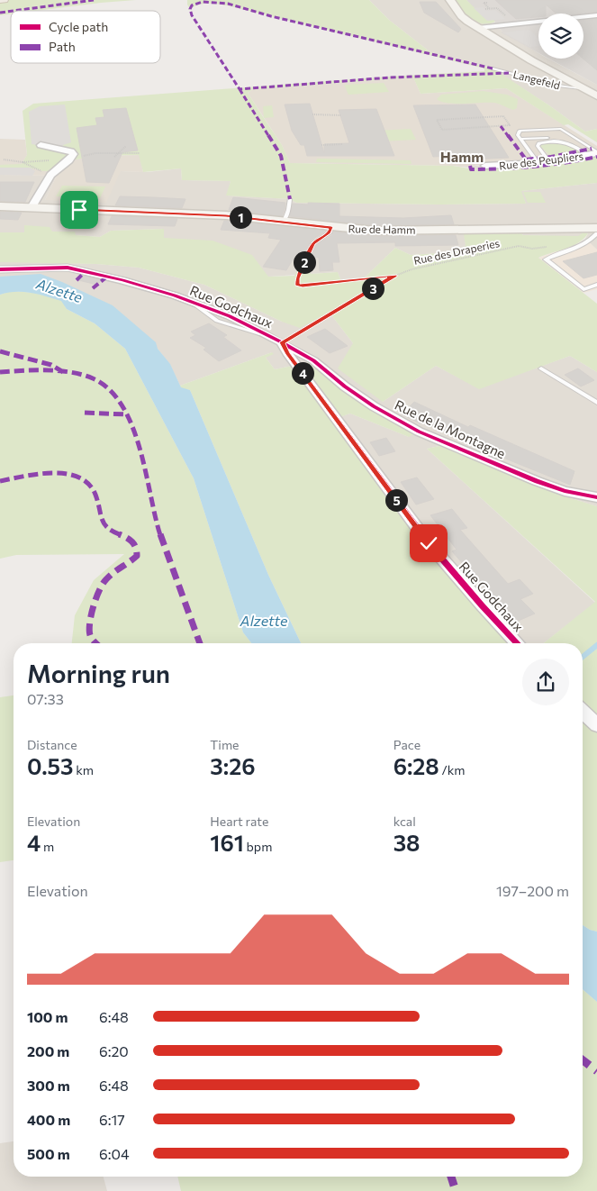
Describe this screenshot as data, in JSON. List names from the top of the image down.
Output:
{
  "streets": {
    "main road": ["Rue de Hamm"],
    "street": ["Rue des Peupliers", "Rue Godchaux", "Rue de la Montagne"],
    "lane": ["Langefeld"],
    "path": ["Rue des Draperies"]
  },
  "crossings": [
    ["Rue des Draperies", "Rue Godchaux"],
    ["Rue des Draperies", "Rue de la Montagne"],
    ["Rue Godchaux", "Rue de la Montagne"]
  ],
  "districts": ["Hamm"],
  "water": ["Alzette"],
  "legend": ["Cycle path", "Path"],
  "page": {
    "pins": [
      "1",
      "2",
      "3",
      "4",
      "5"
    ],
    "heading": ["Morning run", "07:33"],
    "stats": [
      ["Distance", "0.53 km"],
      ["Time", "3:26"],
      ["Pace", "6:28 /km"],
      ["Elevation", "4 m"],
      ["Heart rate", "161 bpm"],
      ["kcal", "38"]
    ],
    "chart": ["Elevation", "197–200 m"],
    "list": [
      {
        "name": "100 m",
        "note": "6:48"
      },
      {
        "name": "200 m",
        "note": "6:20"
      },
      {
        "name": "300 m",
        "note": "6:48"
      },
      {
        "name": "400 m",
        "note": "6:17"
      },
      {
        "name": "500 m",
        "note": "6:04"
      }
    ]
  }
}
